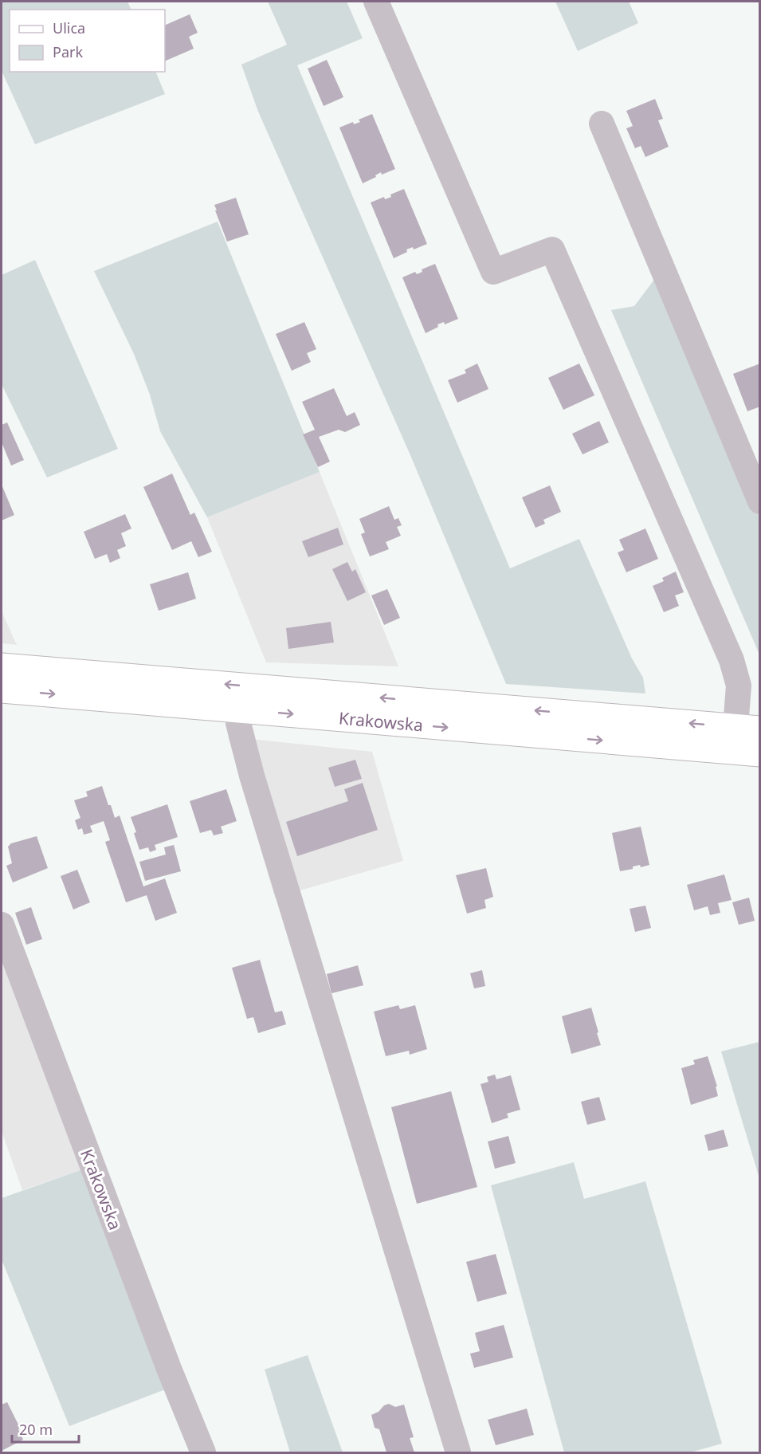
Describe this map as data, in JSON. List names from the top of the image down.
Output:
{
  "streets": {
    "main road": ["Krakowska"]
  },
  "legend": ["Ulica", "Park"],
  "scale_bar": "20 m"
}
